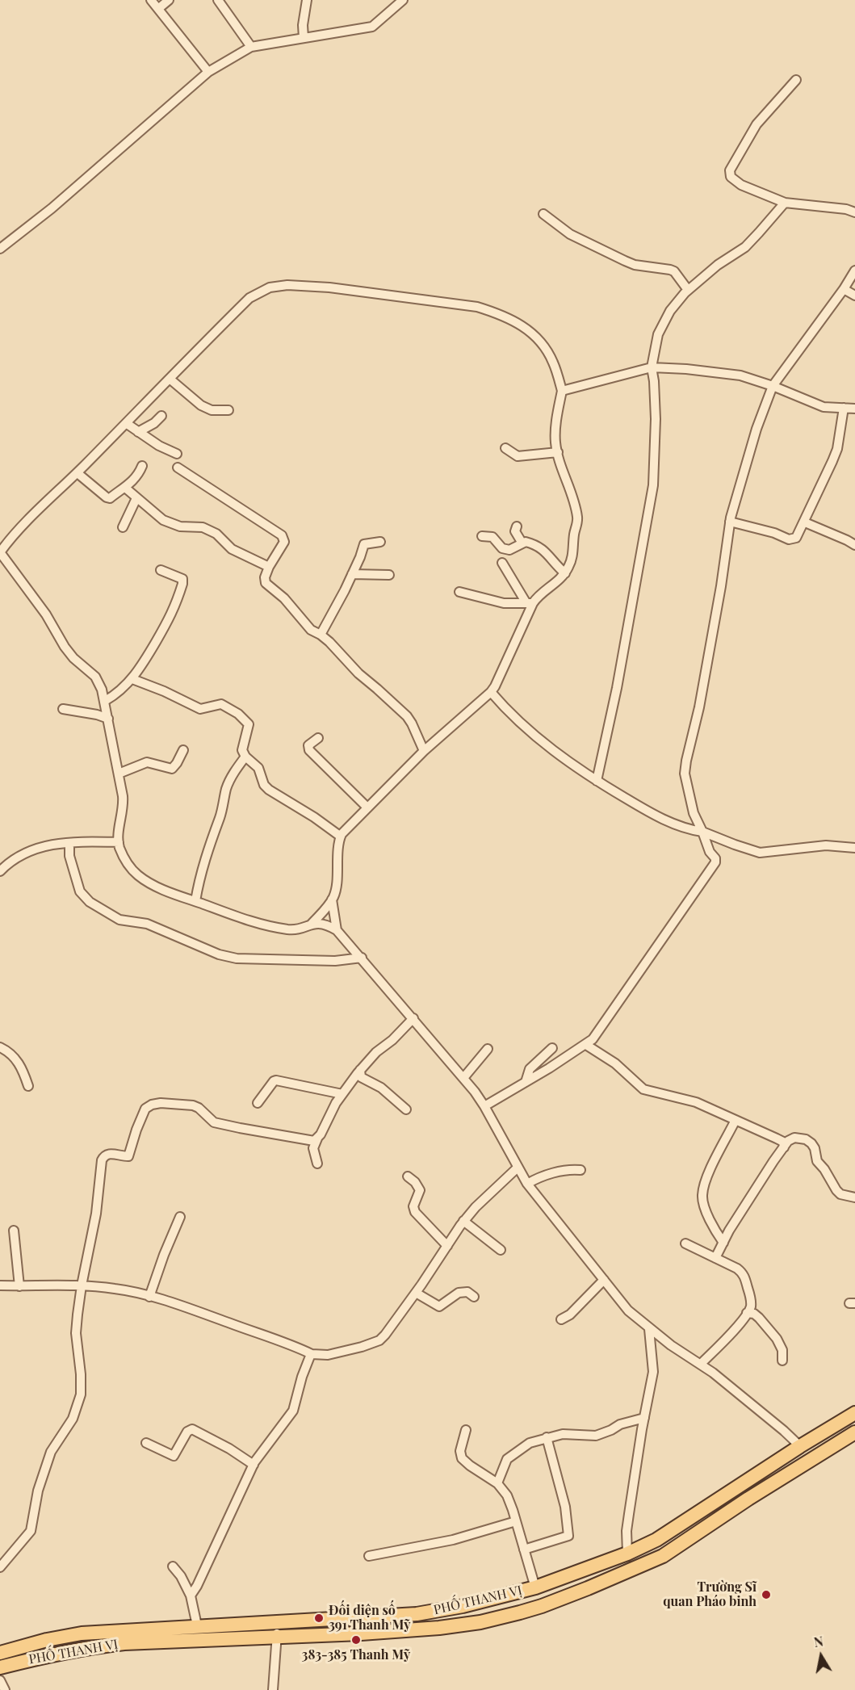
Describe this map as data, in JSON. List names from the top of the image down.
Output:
{
  "streets": {
    "main road": ["PHỐ THANH VỊ"]
  },
  "places": ["Trường Sĩ quan Pháo binh", "Đối diện số 391 Thanh Mỹ", "383-385 Thanh Mỹ"],
  "north": "top"
}
